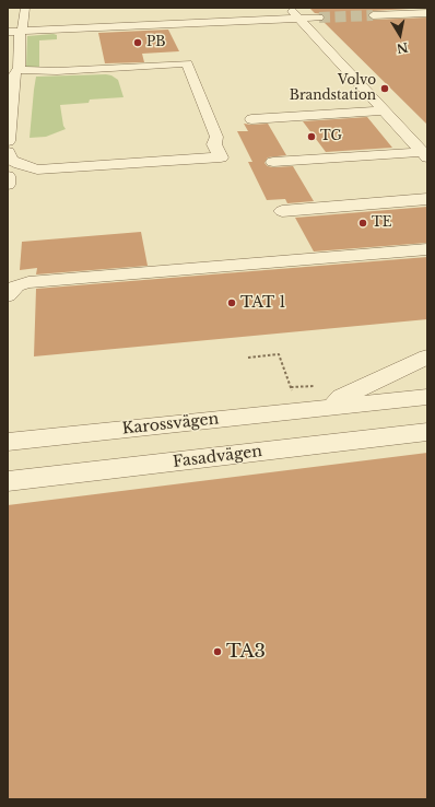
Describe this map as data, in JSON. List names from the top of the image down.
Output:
{
  "streets": {
    "street": ["Karossvägen", "Fasadvägen"]
  },
  "places": [
    "PB",
    "Volvo Brandstation",
    "TG",
    "TE",
    "TAT 1",
    "TA3"
  ],
  "north": "bottom"
}
